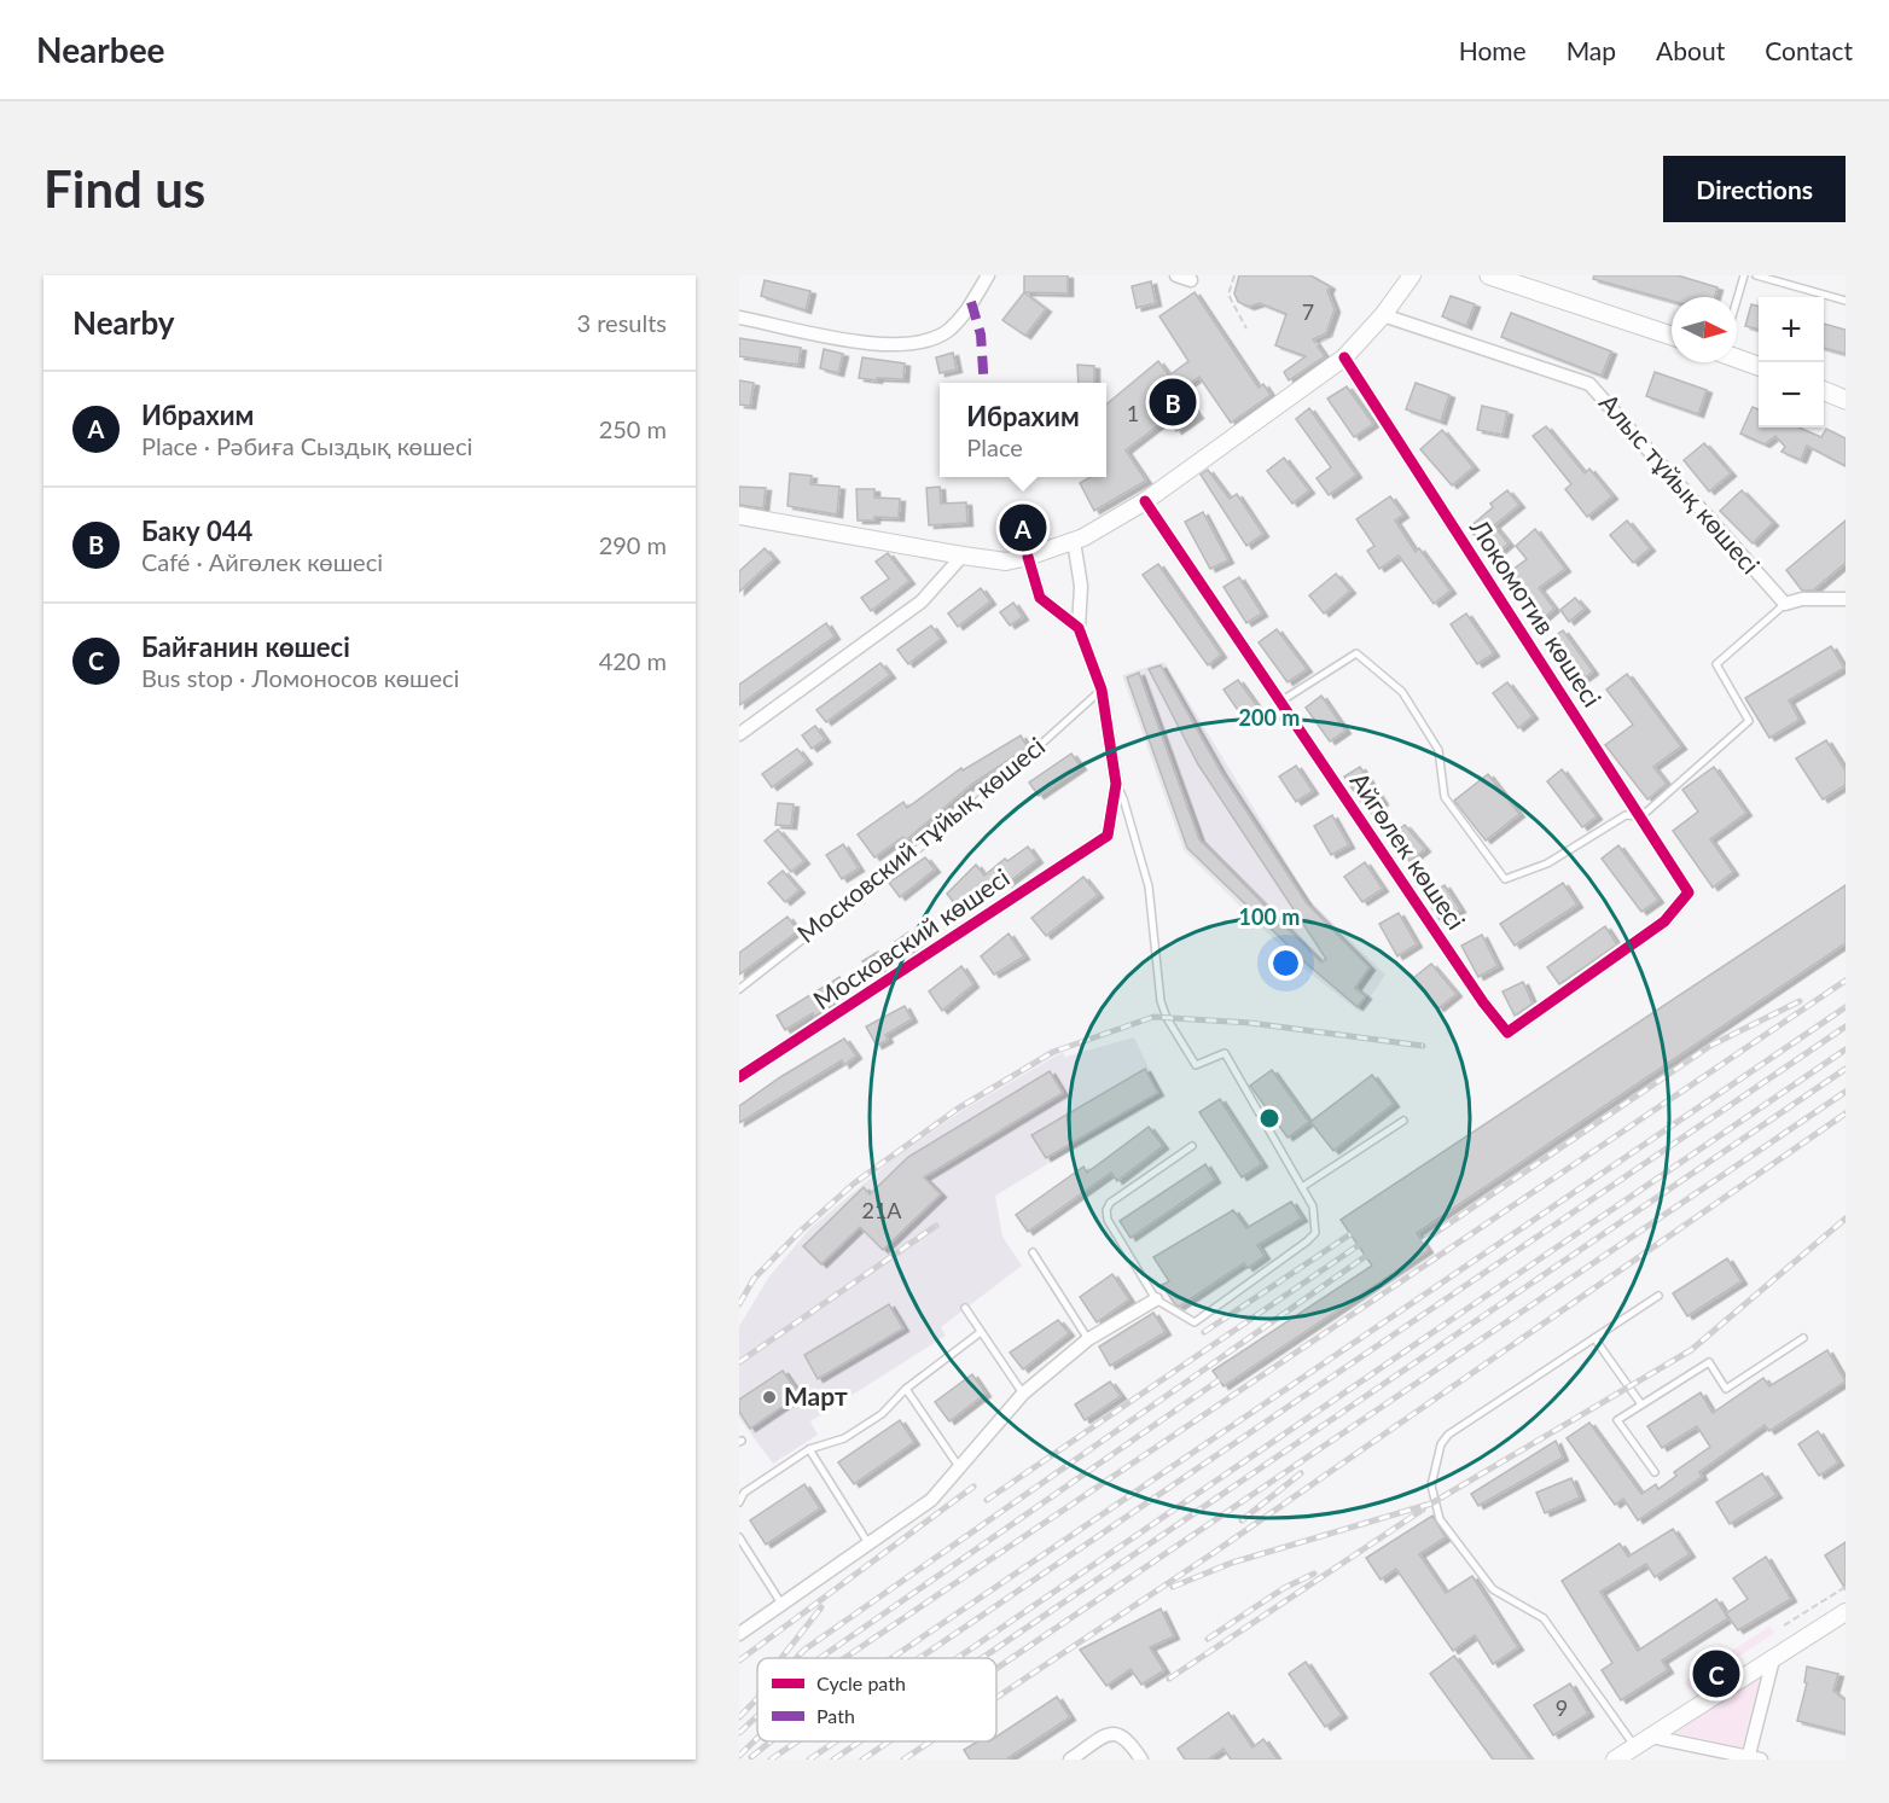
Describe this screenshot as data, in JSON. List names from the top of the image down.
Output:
{
  "streets": {
    "street": [
      "Алыс тұйық көшесі",
      "Локомотив көшесі",
      "Айгөлек көшесі",
      "Московский көшесі"
    ],
    "lane": ["Московский тұйық көшесі"]
  },
  "crossings": [
    ["Локомотив көшесі", "Айгөлек көшесі"]
  ],
  "places": ["Март"],
  "house_numbers": [
    "7",
    "1",
    "21А",
    "9"
  ],
  "legend": ["Cycle path", "Path"],
  "north": "right",
  "page": {
    "header": "Nearbee",
    "nav": [
      "Home",
      "Map",
      "About",
      "Contact"
    ],
    "buttons": "Directions",
    "title": "Find us",
    "heading": ["Nearby", "3 results"],
    "map_buttons": ["+", "−"],
    "list": [
      {
        "mark": "A",
        "name": "Ибрахим",
        "note": "Place · Рәбиға Сыздық көшесі",
        "value": "250 m"
      },
      {
        "mark": "B",
        "name": "Баку 044",
        "note": "Café · Айгөлек көшесі",
        "value": "290 m"
      },
      {
        "mark": "C",
        "name": "Байғанин көшесі",
        "note": "Bus stop · Ломоносов көшесі",
        "value": "420 m"
      }
    ],
    "pins": ["B", "A", "C"],
    "popup": ["Ибрахим", "Place"]
  },
  "rings": ["200 m", "100 m"]
}
